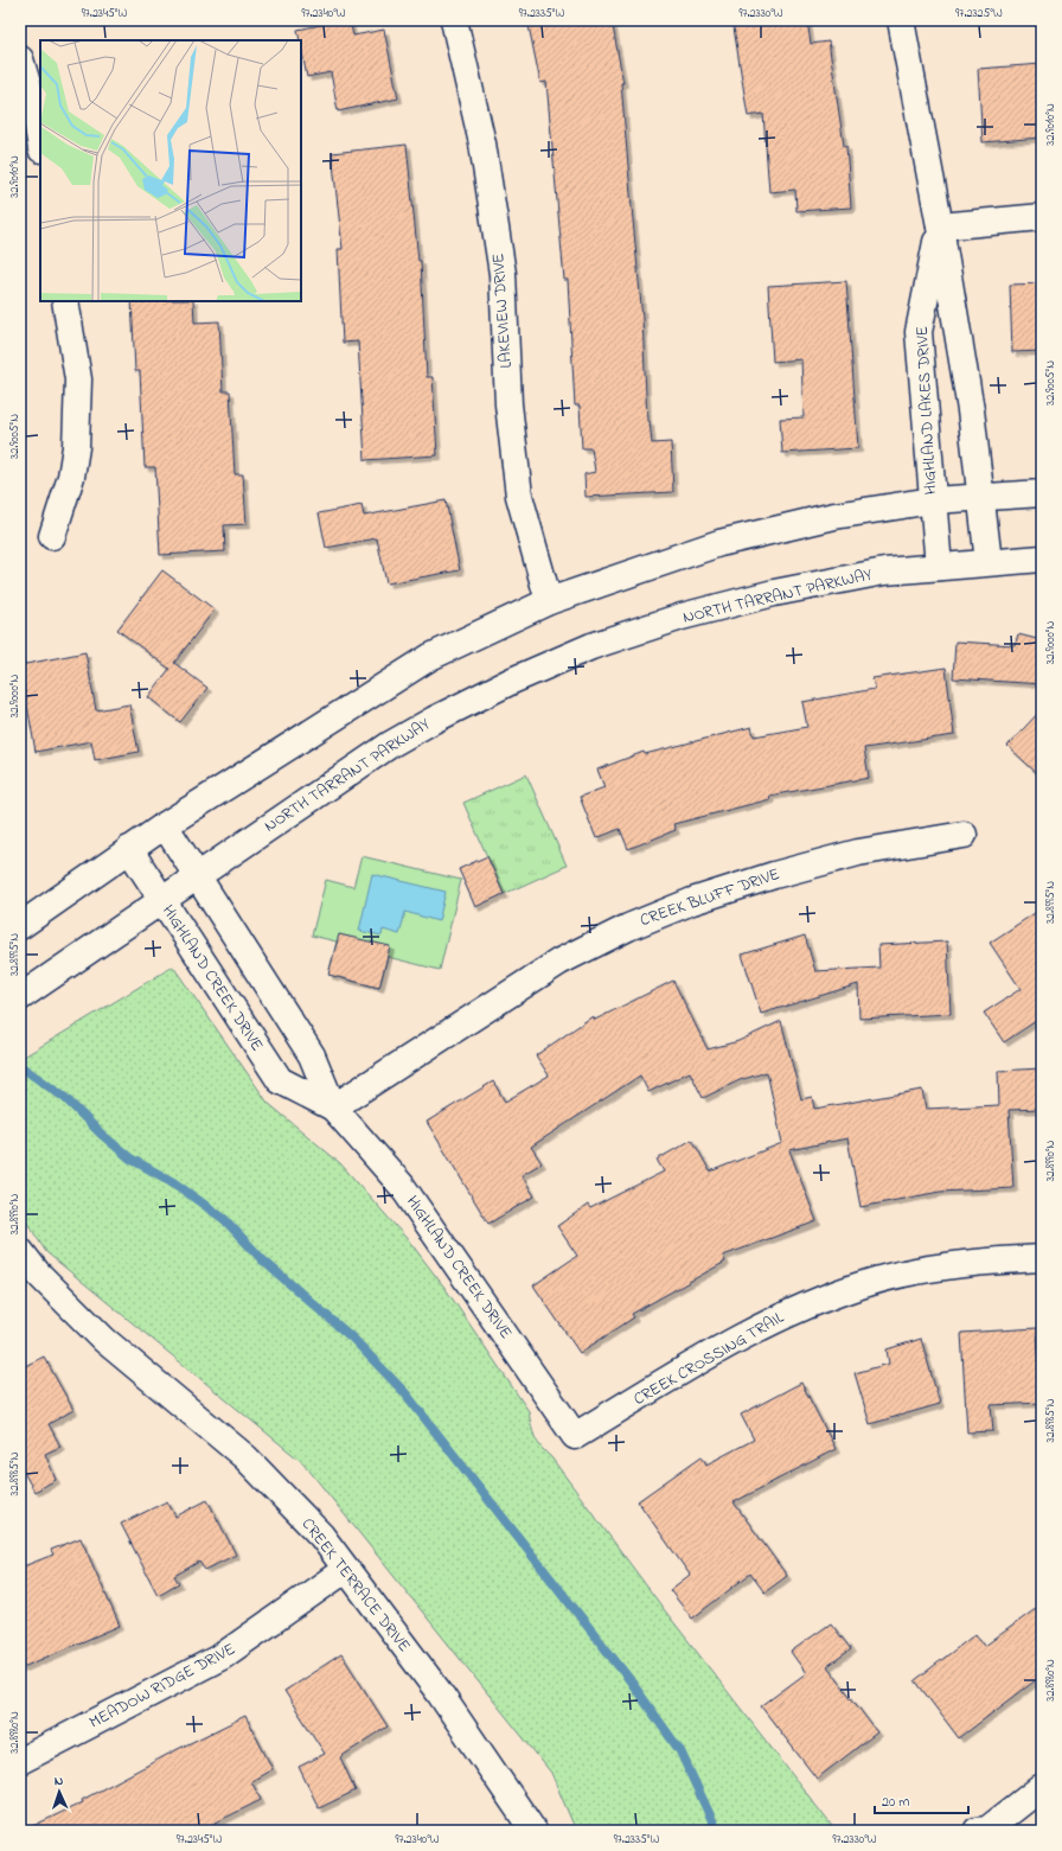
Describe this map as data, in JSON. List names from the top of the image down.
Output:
{
  "streets": {
    "street": [
      "LAKEVIEW DRIVE",
      "HIGHLAND LAKES DRIVE",
      "NORTH TARRANT PARKWAY",
      "CREEK BLUFF DRIVE",
      "HIGHLAND CREEK DRIVE",
      "CREEK CROSSING TRAIL",
      "CREEK TERRACE DRIVE",
      "MEADOW RIDGE DRIVE"
    ]
  },
  "crossings": [
    ["HIGHLAND LAKES DRIVE", "NORTH TARRANT PARKWAY"],
    ["NORTH TARRANT PARKWAY", "HIGHLAND CREEK DRIVE"],
    ["CREEK BLUFF DRIVE", "HIGHLAND CREEK DRIVE"],
    ["HIGHLAND CREEK DRIVE", "CREEK CROSSING TRAIL"],
    ["CREEK TERRACE DRIVE", "MEADOW RIDGE DRIVE"]
  ],
  "scale_bar": "20 m",
  "north": "top",
  "coordinates": [
    "97.2345°W",
    "97.2340°W",
    "97.2335°W",
    "97.2330°W",
    "97.2325°W",
    "32.9010°N",
    "32.9005°N",
    "32.9000°N",
    "32.8995°N",
    "32.8990°N",
    "32.8985°N",
    "32.8980°N"
  ]
}
